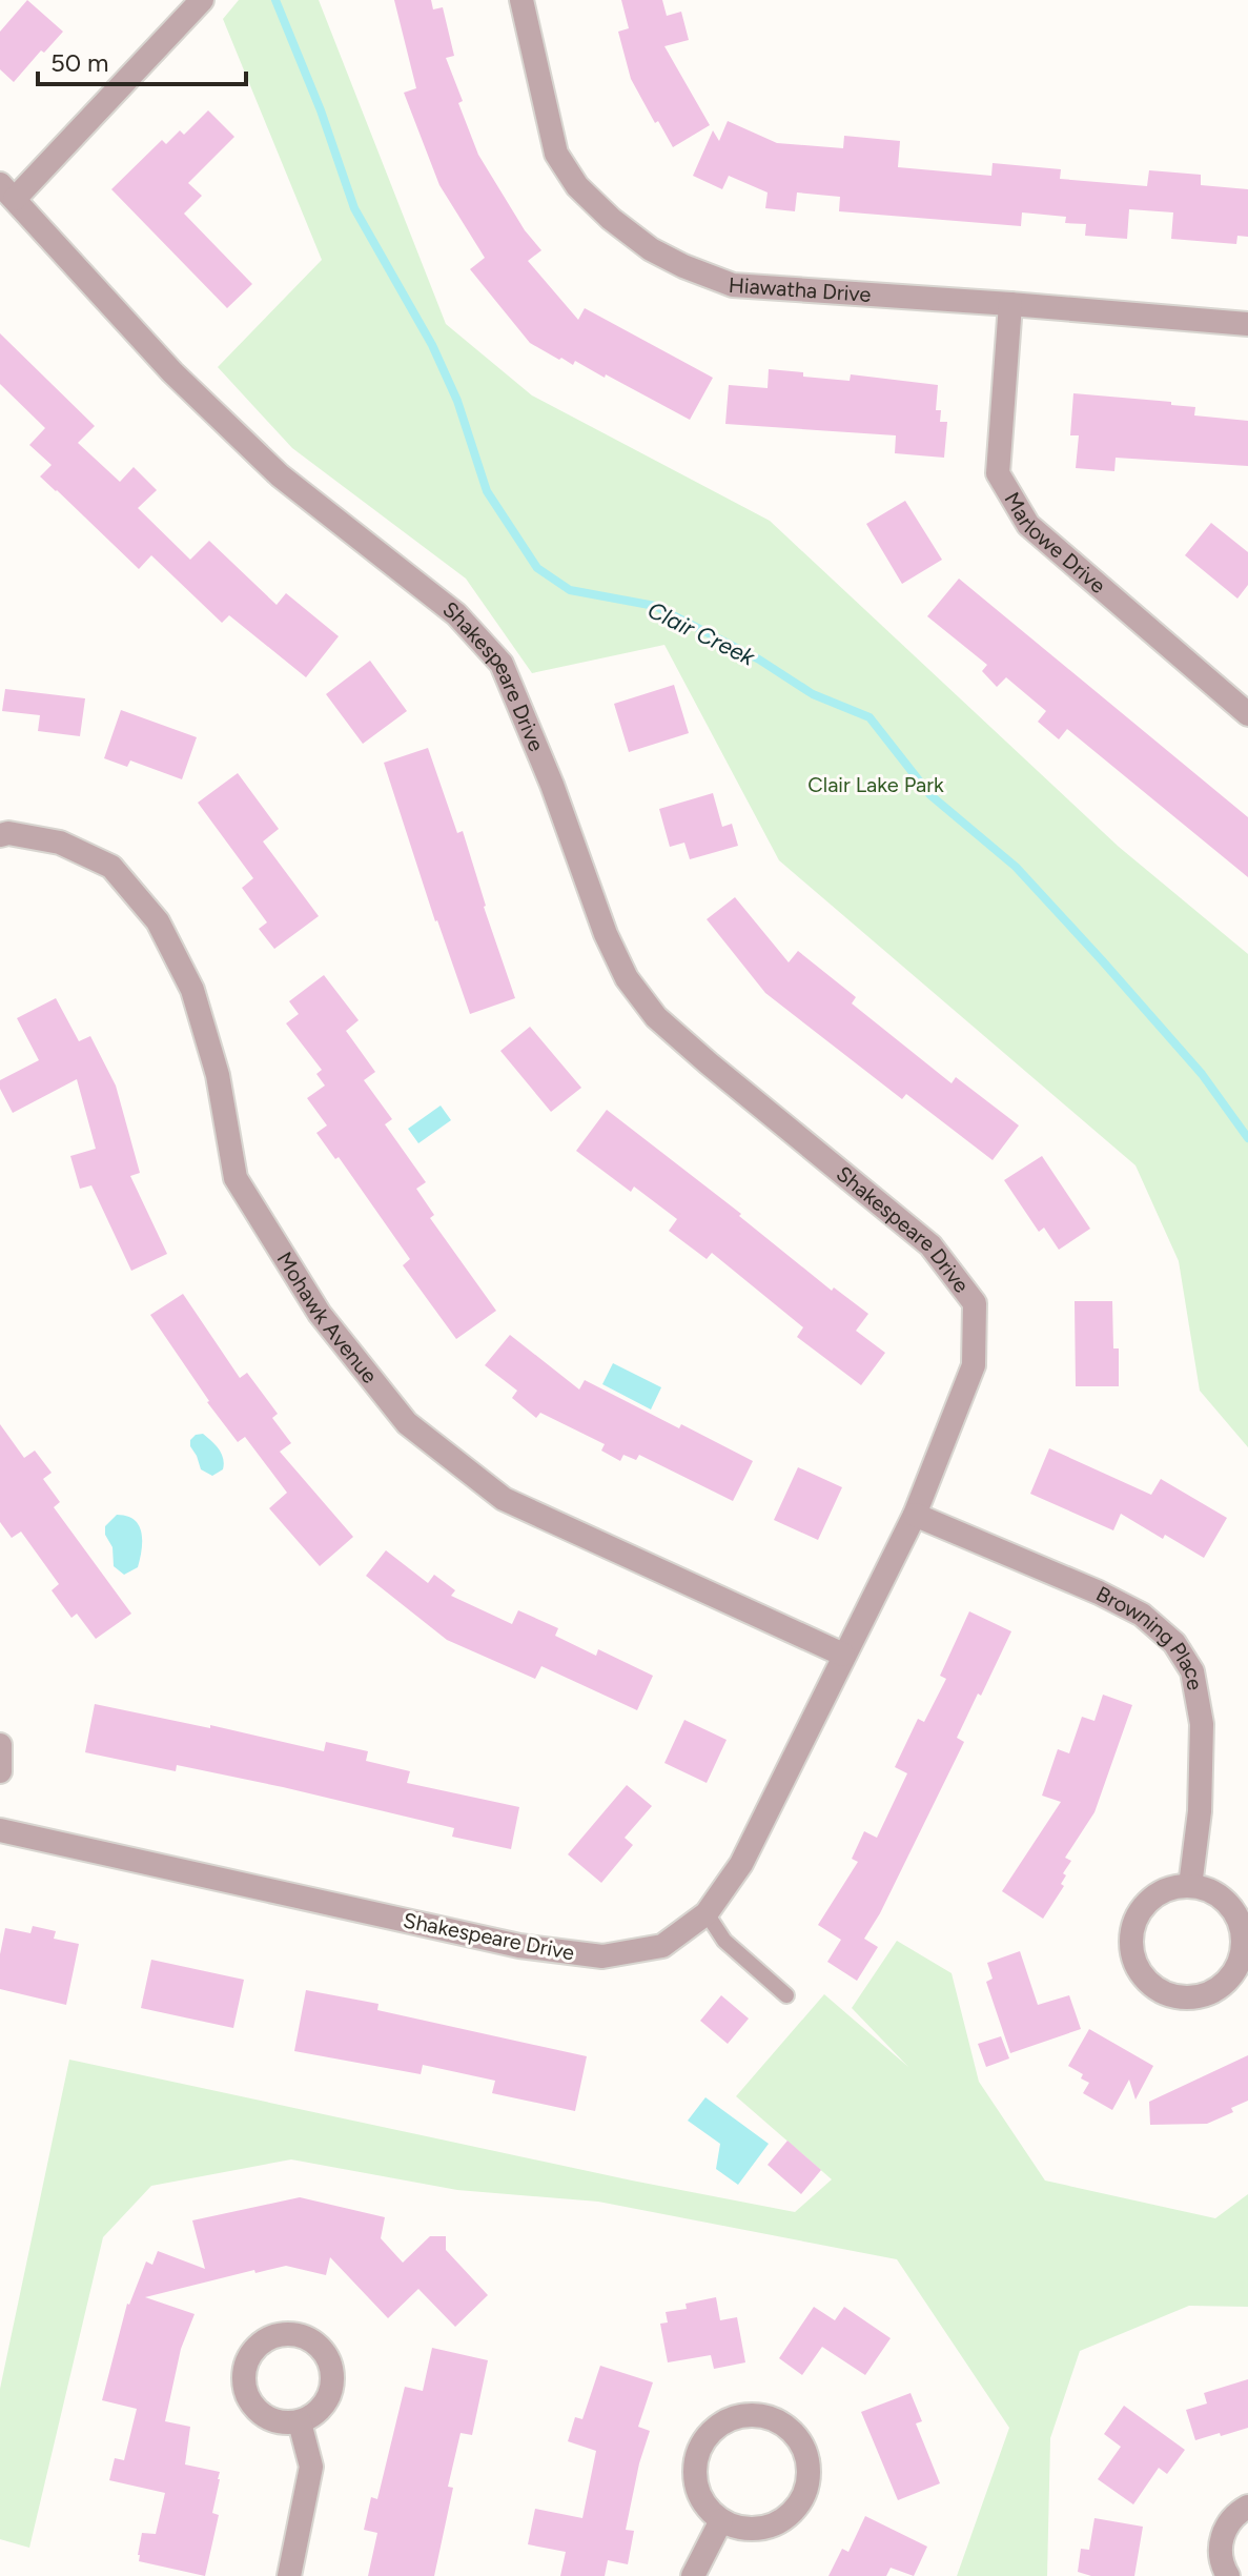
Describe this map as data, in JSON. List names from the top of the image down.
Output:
{
  "streets": {
    "street": [
      "Hiawatha Drive",
      "Marlowe Drive",
      "Shakespeare Drive",
      "Mohawk Avenue",
      "Browning Place"
    ]
  },
  "crossings": [
    ["Hiawatha Drive", "Marlowe Drive"],
    ["Shakespeare Drive", "Mohawk Avenue"],
    ["Shakespeare Drive", "Browning Place"]
  ],
  "water": ["Clair Creek"],
  "parks": ["Clair Lake Park"],
  "scale_bar": "50 m"
}
